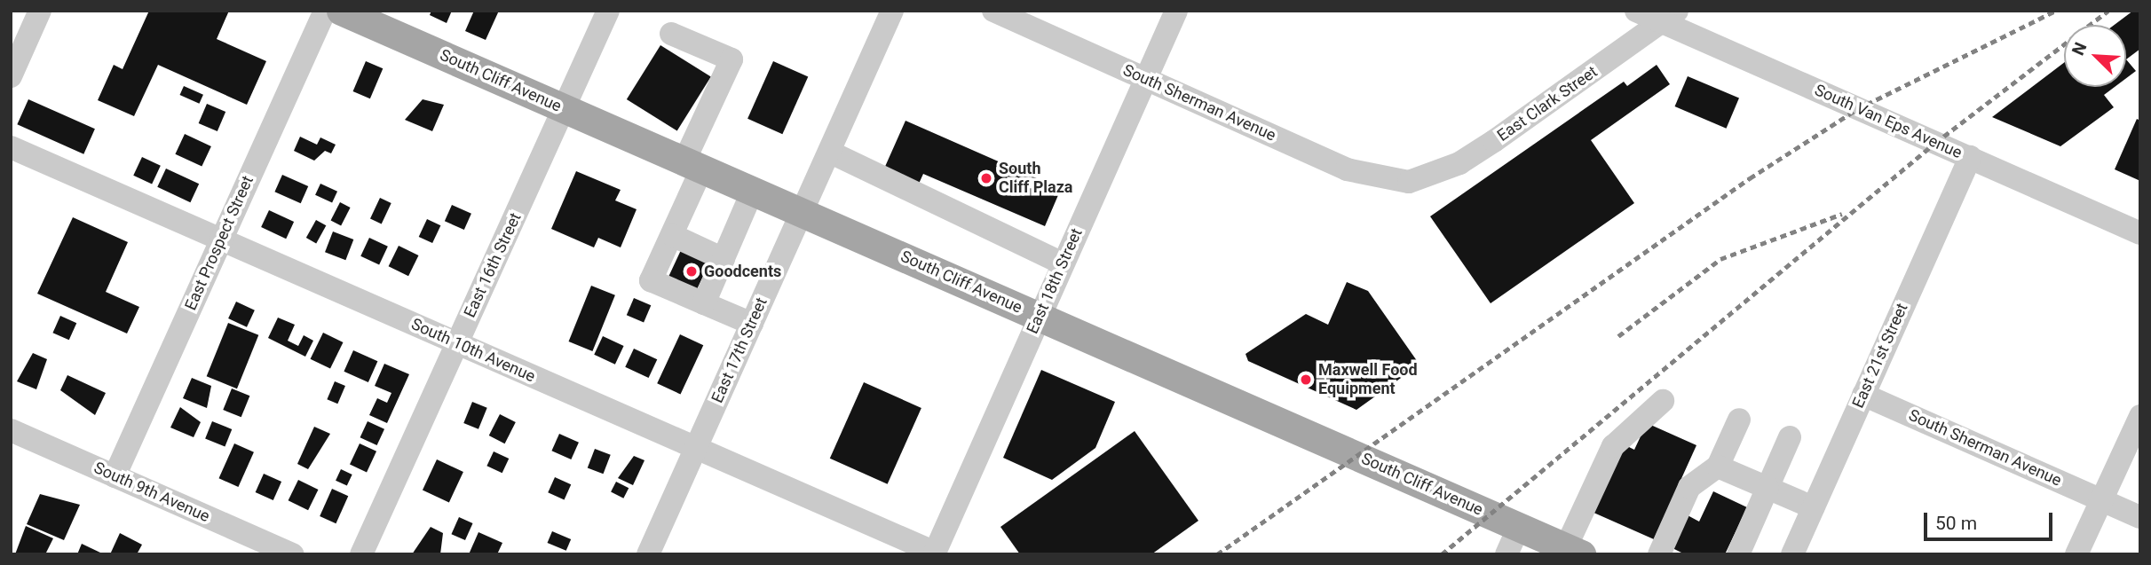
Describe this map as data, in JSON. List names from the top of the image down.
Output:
{
  "streets": {
    "main road": ["South Cliff Avenue"],
    "street": [
      "South Sherman Avenue",
      "East Clark Street",
      "South Van Eps Avenue",
      "East Prospect Street",
      "East 16th Street",
      "East 18th Street",
      "South 10th Avenue",
      "East 17th Street",
      "East 21st Street",
      "South 9th Avenue"
    ]
  },
  "crossings": [
    ["South Cliff Avenue", "East 16th Street"],
    ["South Cliff Avenue", "East 18th Street"],
    ["South Cliff Avenue", "East 17th Street"],
    ["South Sherman Avenue", "East Clark Street"],
    ["South Sherman Avenue", "East 18th Street"],
    ["South Sherman Avenue", "East 21st Street"],
    ["East Clark Street", "South Van Eps Avenue"],
    ["South Van Eps Avenue", "East 21st Street"],
    ["East Prospect Street", "South 10th Avenue"],
    ["East Prospect Street", "South 9th Avenue"],
    ["East 16th Street", "South 10th Avenue"],
    ["East 18th Street", "South 10th Avenue"],
    ["South 10th Avenue", "East 17th Street"]
  ],
  "places": ["South Cliff Plaza", "Goodcents", "Maxwell Food Equipment"],
  "scale_bar": "50 m",
  "north": "top left"
}
